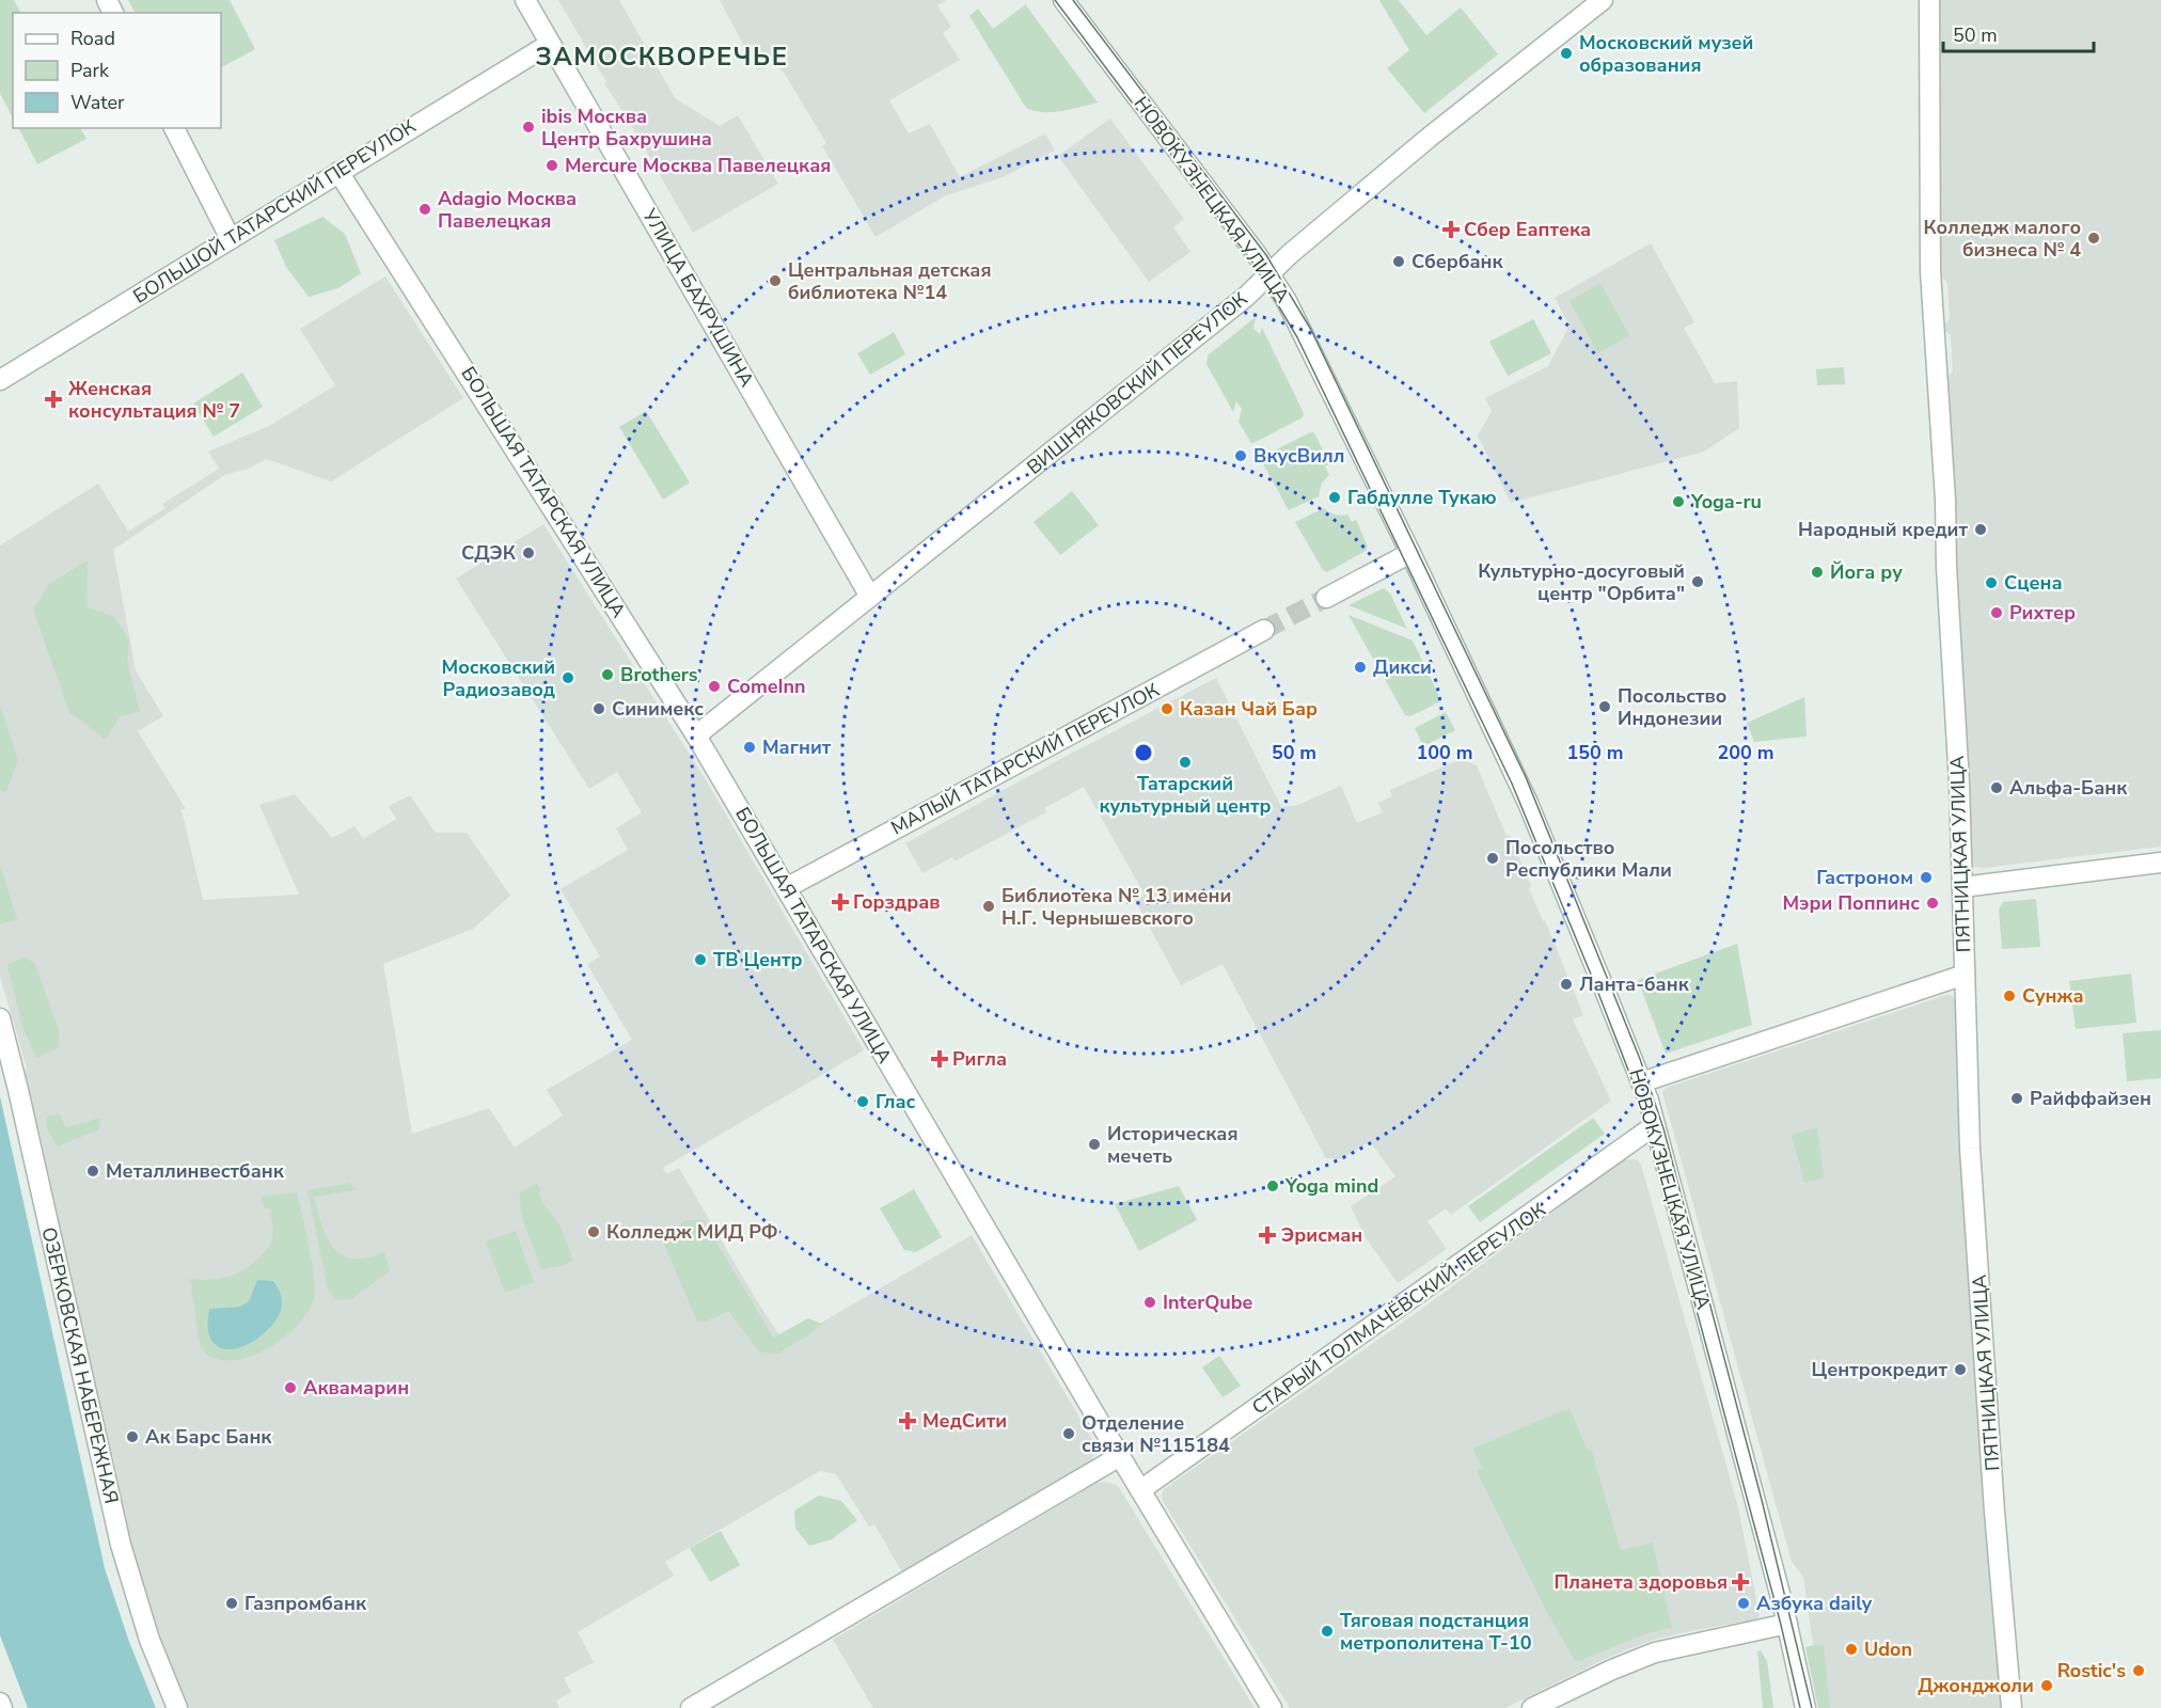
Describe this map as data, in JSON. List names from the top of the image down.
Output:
{
  "streets": {
    "street": [
      "НОВОКУЗНЕЦКАЯ УЛИЦА",
      "БОЛЬШОЙ ТАТАРСКИЙ ПЕРЕУЛОК",
      "УЛИЦА БАХРУШИНА",
      "ВИШНЯКОВСКИЙ ПЕРЕУЛОК",
      "БОЛЬШАЯ ТАТАРСКАЯ УЛИЦА",
      "МАЛЫЙ ТАТАРСКИЙ ПЕРЕУЛОК",
      "ПЯТНИЦКАЯ УЛИЦА",
      "СТАРЫЙ ТОЛМАЧЁВСКИЙ ПЕРЕУЛОК",
      "ОЗЕРКОВСКАЯ НАБЕРЕЖНАЯ"
    ]
  },
  "crossings": [
    ["НОВОКУЗНЕЦКАЯ УЛИЦА", "ВИШНЯКОВСКИЙ ПЕРЕУЛОК"],
    ["НОВОКУЗНЕЦКАЯ УЛИЦА", "СТАРЫЙ ТОЛМАЧЁВСКИЙ ПЕРЕУЛОК"],
    ["БОЛЬШОЙ ТАТАРСКИЙ ПЕРЕУЛОК", "УЛИЦА БАХРУШИНА"],
    ["БОЛЬШОЙ ТАТАРСКИЙ ПЕРЕУЛОК", "БОЛЬШАЯ ТАТАРСКАЯ УЛИЦА"],
    ["УЛИЦА БАХРУШИНА", "ВИШНЯКОВСКИЙ ПЕРЕУЛОК"],
    ["ВИШНЯКОВСКИЙ ПЕРЕУЛОК", "БОЛЬШАЯ ТАТАРСКАЯ УЛИЦА"],
    ["БОЛЬШАЯ ТАТАРСКАЯ УЛИЦА", "МАЛЫЙ ТАТАРСКИЙ ПЕРЕУЛОК"],
    ["БОЛЬШАЯ ТАТАРСКАЯ УЛИЦА", "СТАРЫЙ ТОЛМАЧЁВСКИЙ ПЕРЕУЛОК"]
  ],
  "districts": ["ЗАМОСКВОРЕЧЬЕ"],
  "places": {
    "other": [
      "Московский музей образования",
      "ibis Москва Центр Бахрушина",
      "Mercure Москва Павелецкая",
      "Adagio Москва Павелецкая",
      "Колледж малого бизнеса № 4",
      "Сбербанк",
      "Центральная детская библиотека №14",
      "ВкусВилл",
      "Габдулле Тукаю",
      "Yoga-ru",
      "Народный кредит",
      "СДЭК",
      "Йога ру",
      "Культурно-досуговый центр \"Орбита\"",
      "Сцена",
      "Рихтер",
      "Дикси",
      "Brothers",
      "Московский Радиозавод",
      "ComeInn",
      "Посольство Индонезии",
      "Синимекс",
      "Казан Чай Бар",
      "Магнит",
      "Татарский культурный центр",
      "Альфа-Банк",
      "Посольство Республики Мали",
      "Гастроном",
      "Мэри Поппинс",
      "Библиотека № 13 имени Н.Г. Чернышевского",
      "ТВ Центр",
      "Ланта-банк",
      "Сунжа",
      "Райффайзен",
      "Глас",
      "Историческая мечеть",
      "Металлинвестбанк",
      "Yoga mind",
      "Колледж МИД РФ",
      "InterQube",
      "Центрокредит",
      "Аквамарин",
      "Отделение связи №115184",
      "Ак Барс Банк",
      "Газпромбанк",
      "Азбука daily",
      "Тяговая подстанция метрополитена Т-10",
      "Udon",
      "Rostic's",
      "Джонджоли"
    ],
    "health": [
      "Сбер Еаптека",
      "Женская консультация № 7",
      "Горздрав",
      "Ригла",
      "Эрисман",
      "МедСити",
      "Планета здоровья"
    ]
  },
  "legend": ["Road", "Park", "Water"],
  "scale_bar": "50 m",
  "rings": [
    "50 m",
    "100 m",
    "150 m",
    "200 m"
  ]
}
